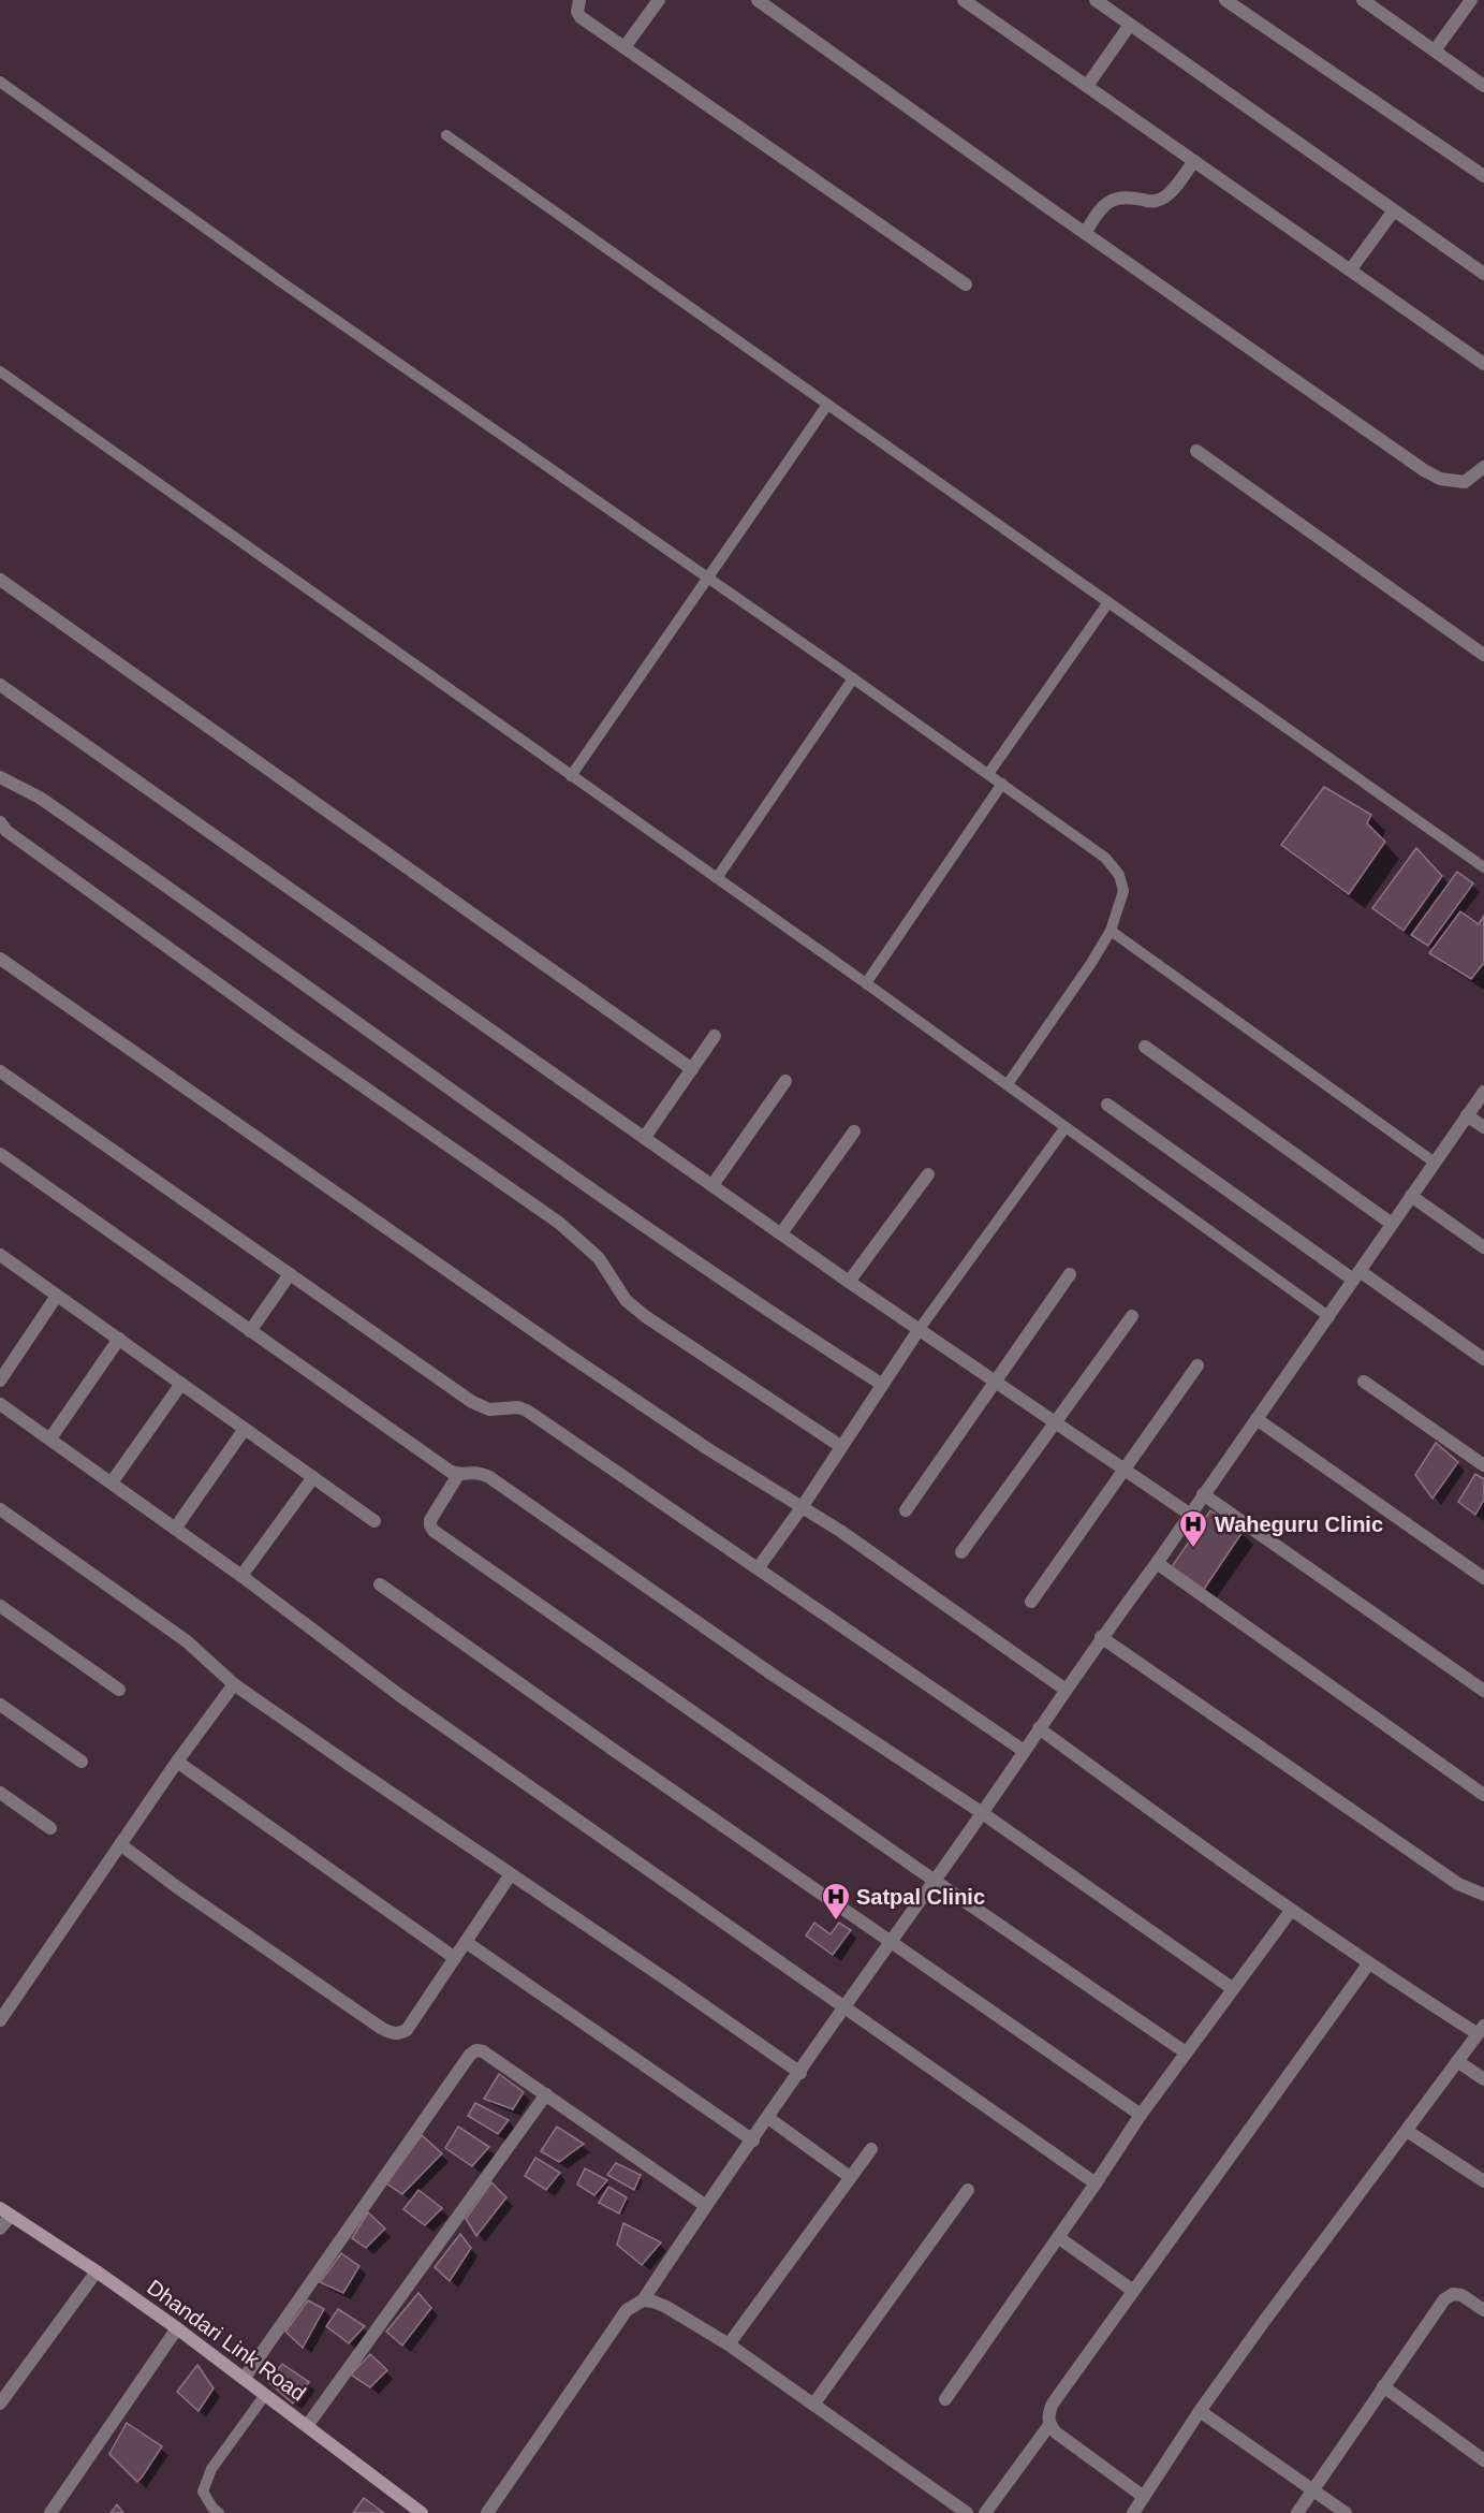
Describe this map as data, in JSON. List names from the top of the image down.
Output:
{
  "streets": {
    "street": ["Dhandari Link Road"]
  },
  "places": {
    "hospital": ["Waheguru Clinic", "Satpal Clinic"]
  }
}
